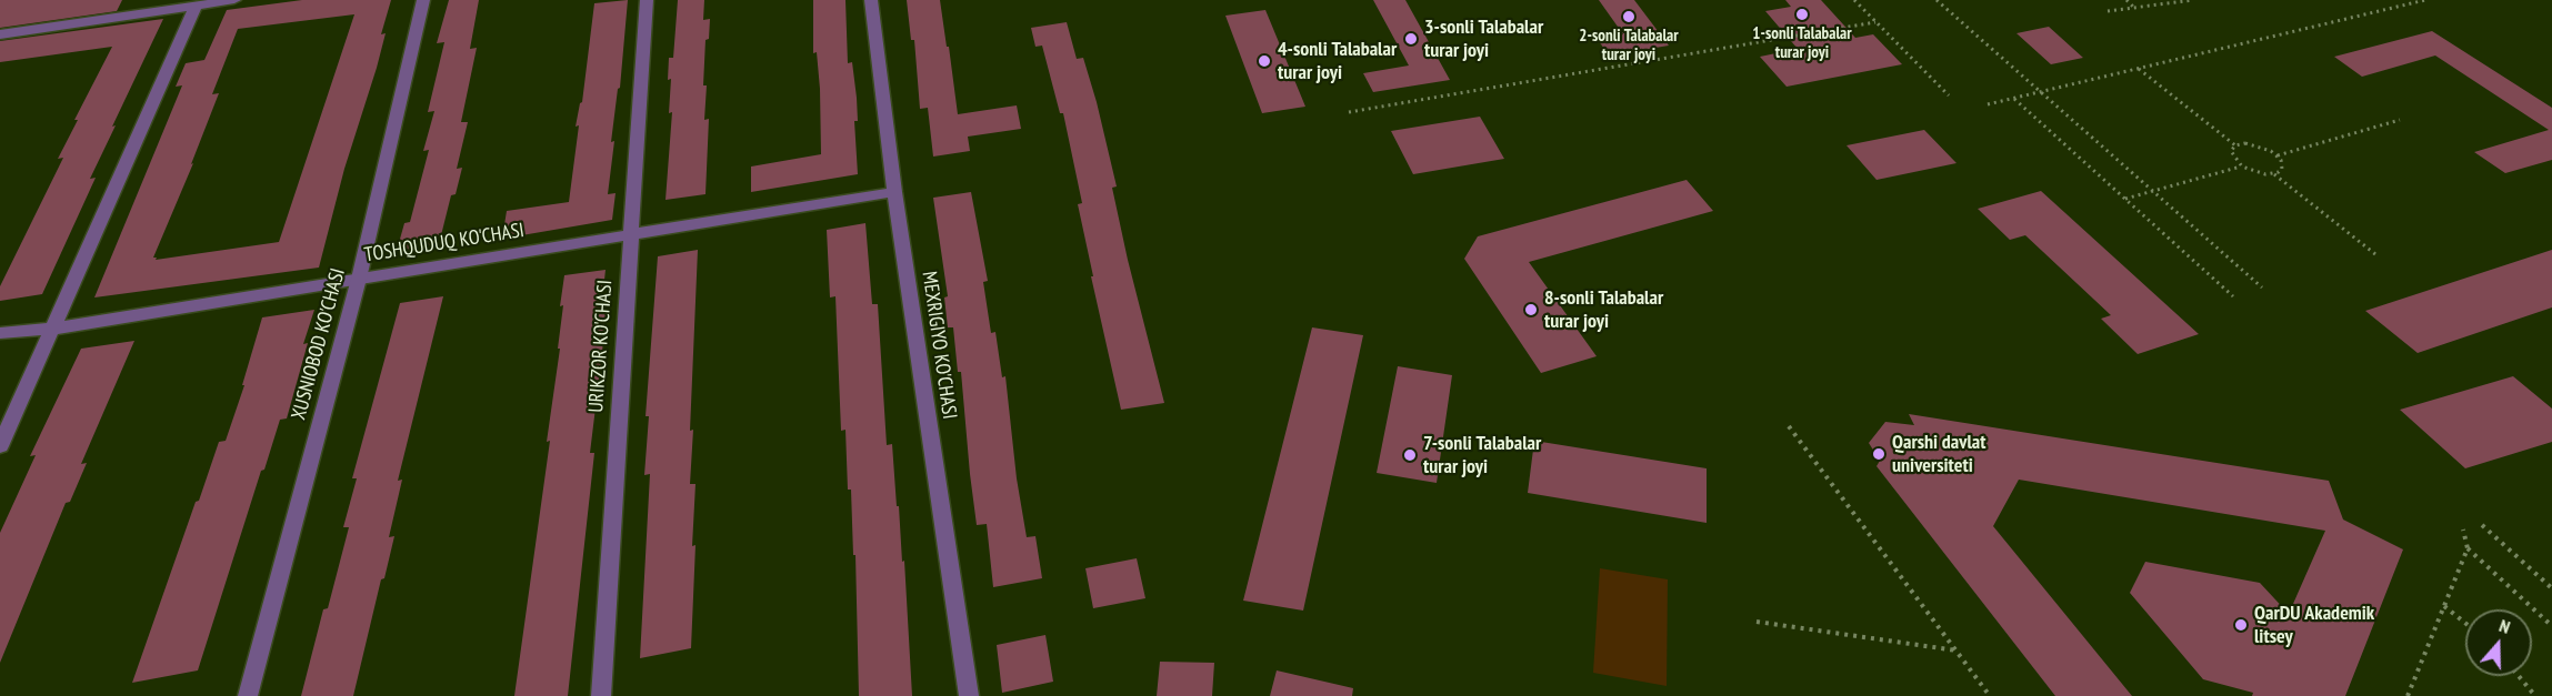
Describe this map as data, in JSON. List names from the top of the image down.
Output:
{
  "streets": {
    "street": [
      "TOSHQUDUQ KO'CHASI",
      "XUSNIOBOD KO'CHASI",
      "MEXRIGIYO KO'CHASI",
      "URIKZOR KO'CHASI"
    ]
  },
  "crossings": [
    ["TOSHQUDUQ KO'CHASI", "XUSNIOBOD KO'CHASI"],
    ["TOSHQUDUQ KO'CHASI", "MEXRIGIYO KO'CHASI"],
    ["TOSHQUDUQ KO'CHASI", "URIKZOR KO'CHASI"]
  ],
  "places": [
    "1-sonli Talabalar turar joyi",
    "2-sonli Talabalar turar joyi",
    "3-sonli Talabalar turar joyi",
    "4-sonli Talabalar turar joyi",
    "8-sonli Talabalar turar joyi",
    "Qarshi davlat universiteti",
    "7-sonli Talabalar turar joyi",
    "QarDU Akademik litsey"
  ],
  "north": "top"
}
